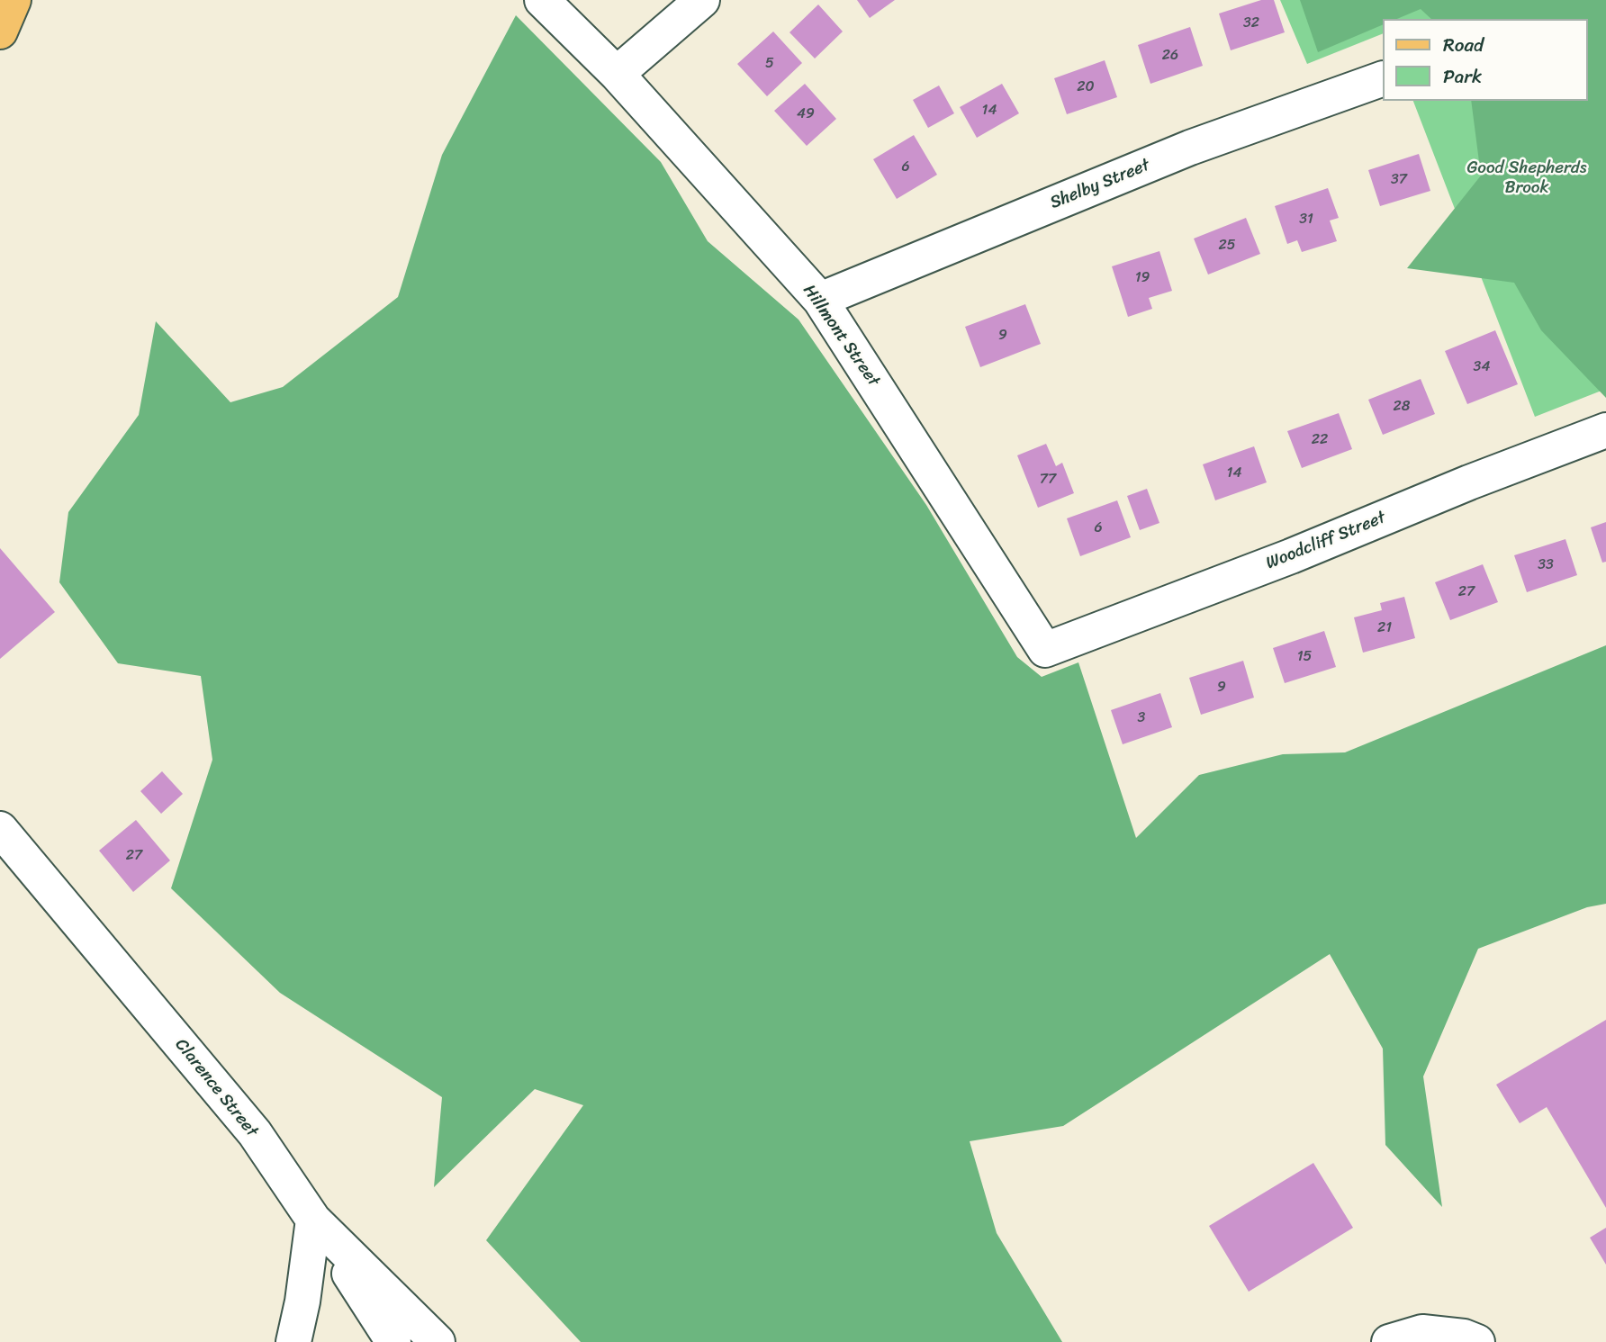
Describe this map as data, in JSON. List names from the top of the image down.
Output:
{
  "streets": {
    "street": [
      "Shelby Street",
      "Hillmont Street",
      "Woodcliff Street",
      "Clarence Street"
    ]
  },
  "crossings": [
    ["Shelby Street", "Hillmont Street"],
    ["Hillmont Street", "Woodcliff Street"]
  ],
  "parks": ["Good Shepherds Brook"],
  "house_numbers": [
    "32",
    "26",
    "5",
    "20",
    "14",
    "49",
    "6",
    "37",
    "31",
    "25",
    "19",
    "9",
    "34",
    "28",
    "22",
    "14",
    "77",
    "6",
    "33",
    "27",
    "21",
    "15",
    "9",
    "3",
    "27"
  ],
  "legend": ["Road", "Park"]
}
